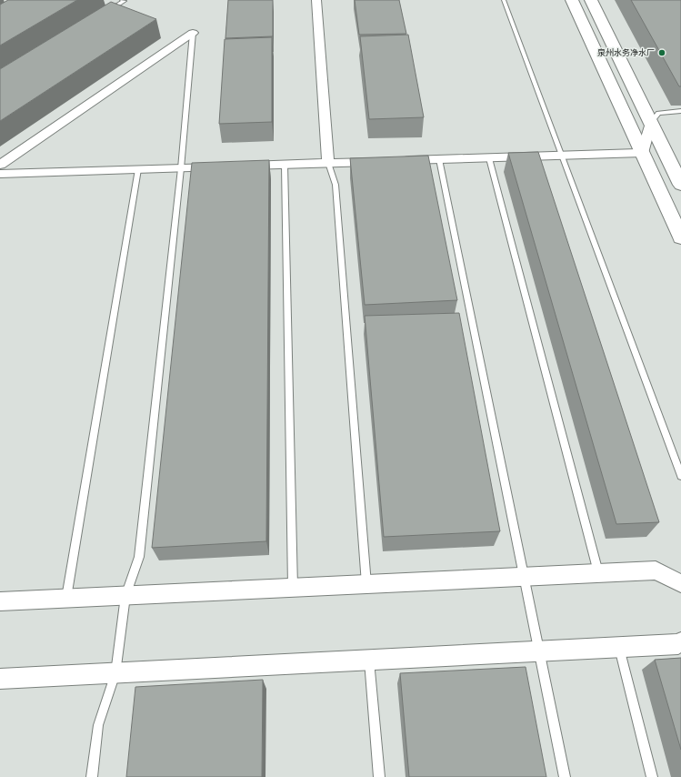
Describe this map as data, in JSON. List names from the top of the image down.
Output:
{
  "places": ["泉州水务净水厂"]
}
